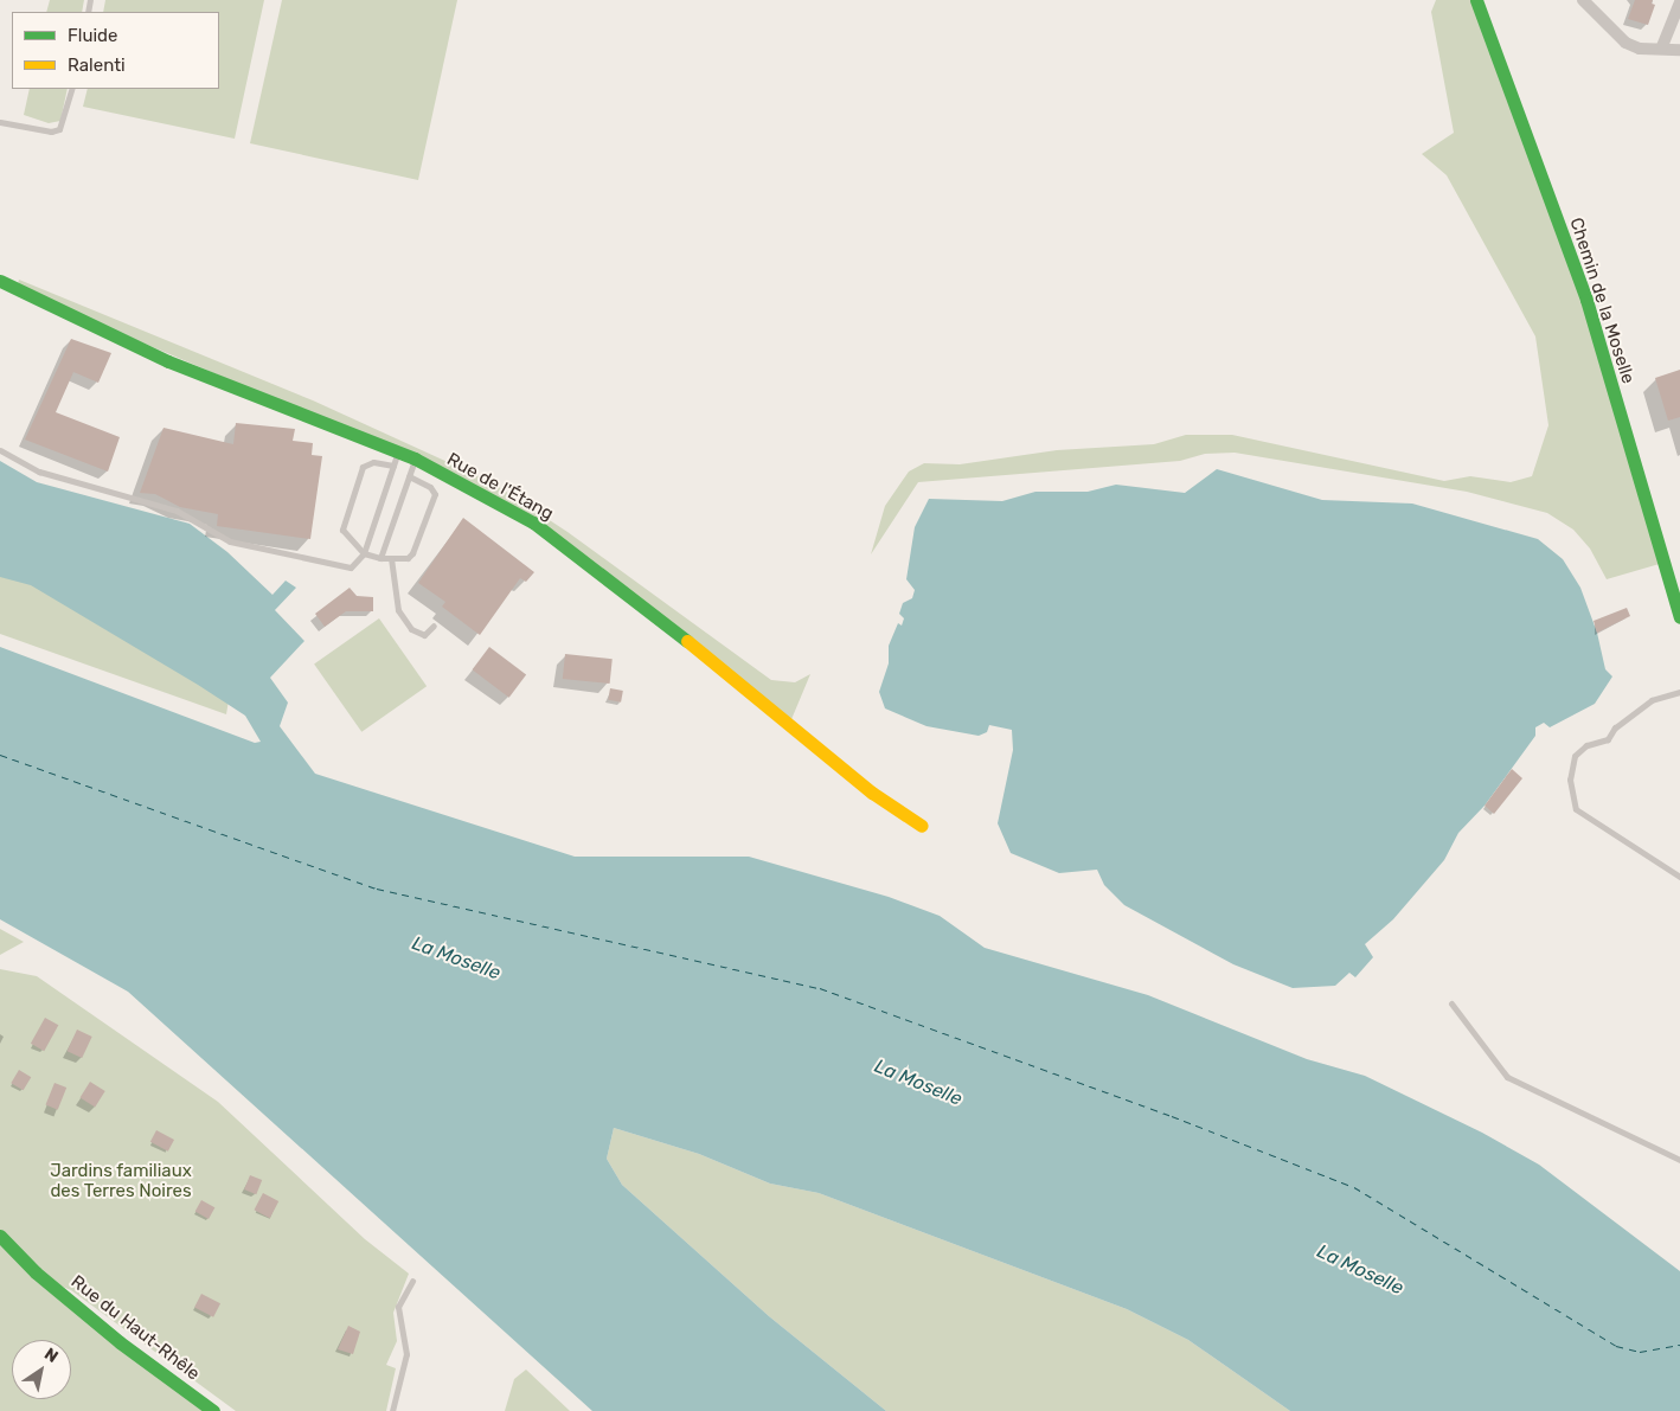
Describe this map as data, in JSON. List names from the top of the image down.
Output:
{
  "streets": {
    "street": ["Chemin de la Moselle", "Rue de l'Étang", "Rue du Haut-Rhêle"]
  },
  "water": ["La Moselle"],
  "parks": ["Jardins familiaux des Terres Noires"],
  "legend": ["Fluide", "Ralenti"],
  "north": "top right"
}
